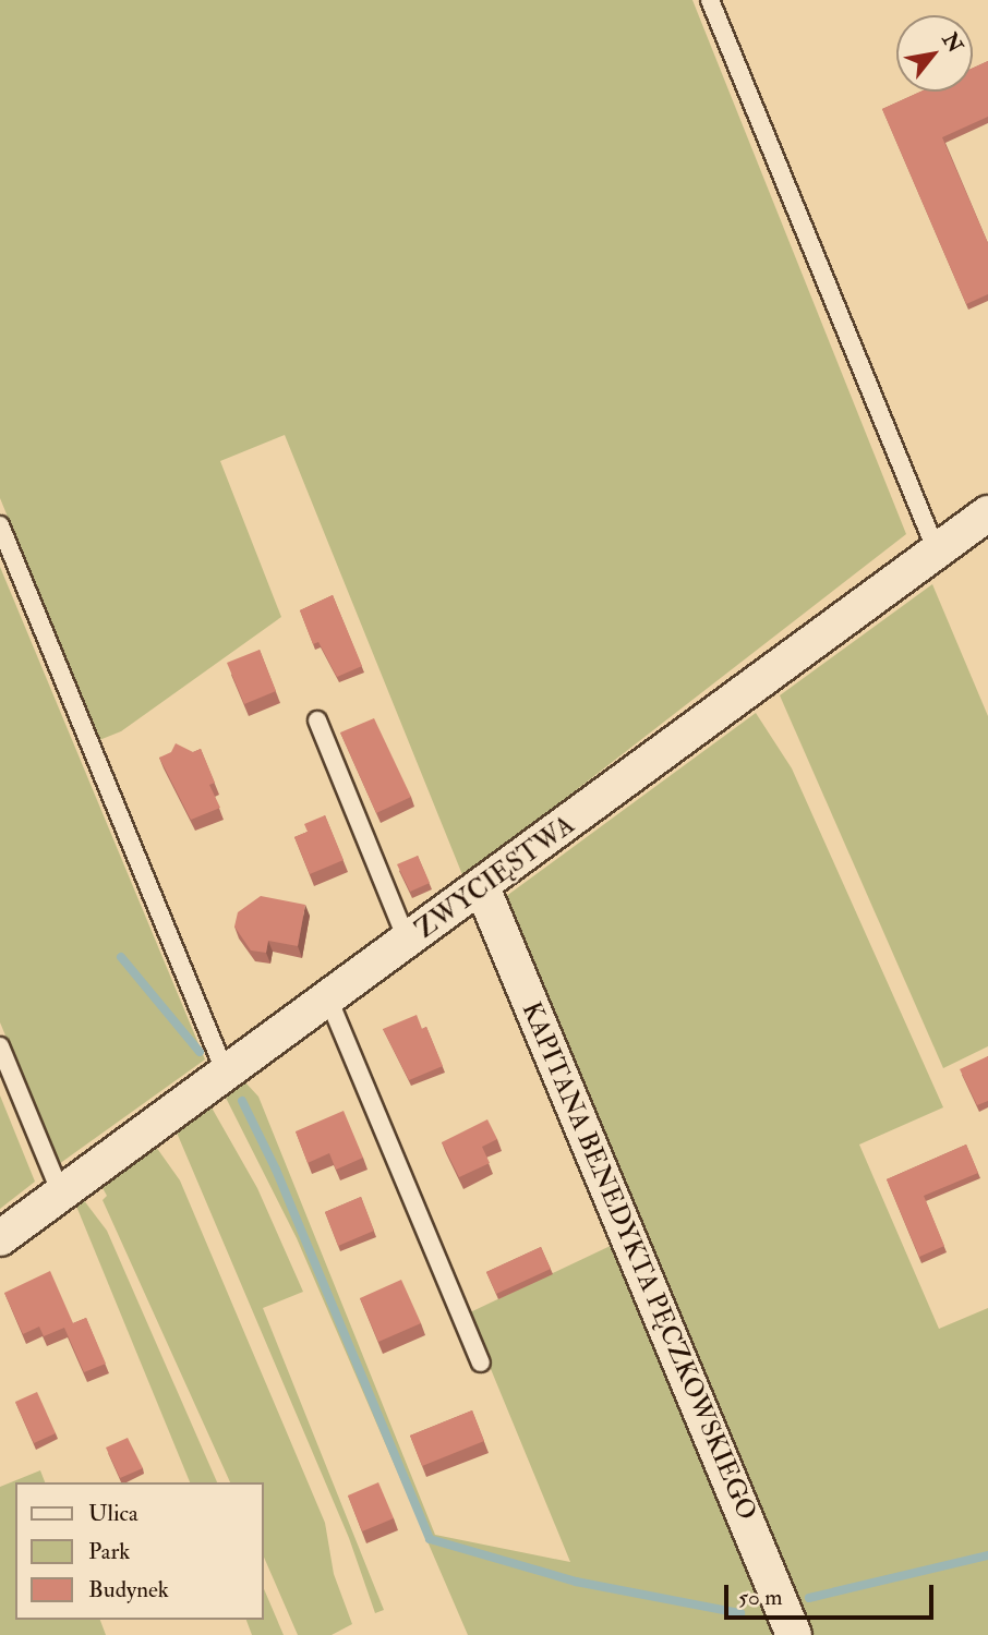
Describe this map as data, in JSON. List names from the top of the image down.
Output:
{
  "streets": {
    "street": ["ZWYCIĘSTWA", "KAPITANA BENEDYKTA PĘCZKOWSKIEGO"]
  },
  "crossings": [
    ["ZWYCIĘSTWA", "KAPITANA BENEDYKTA PĘCZKOWSKIEGO"]
  ],
  "legend": ["Ulica", "Park", "Budynek"],
  "scale_bar": "50 m",
  "north": "top right"
}
